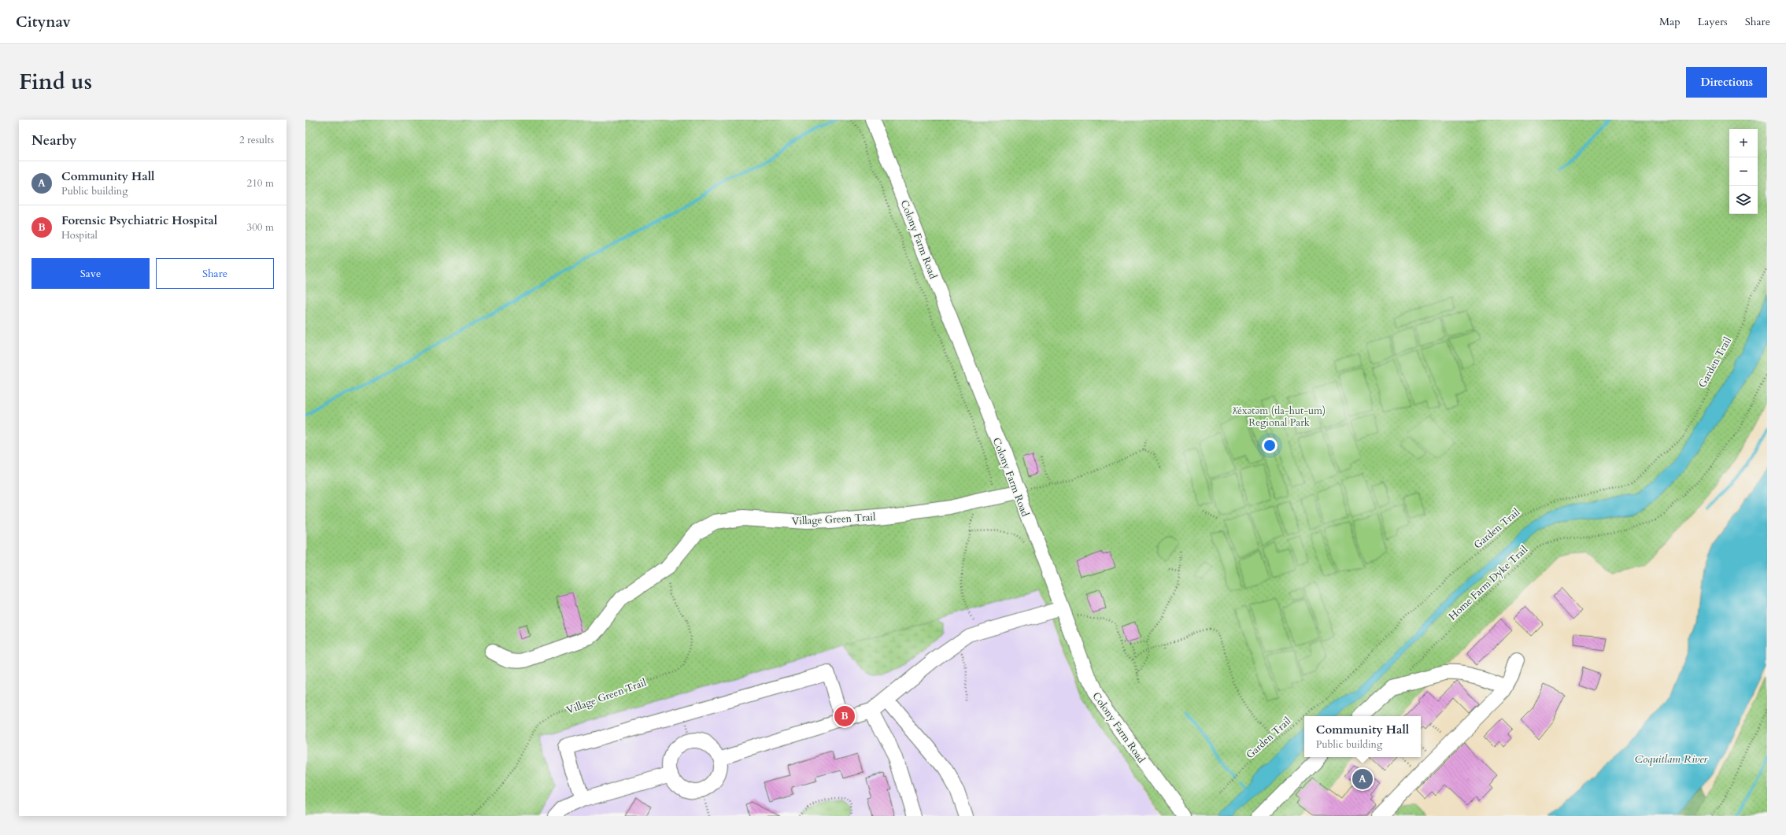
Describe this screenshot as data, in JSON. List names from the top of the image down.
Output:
{
  "streets": {
    "street": ["Colony Farm Road", "Village Green Trail"],
    "path": ["Garden Trail", "Home Farm Dyke Trail"]
  },
  "crossings": [
    ["Colony Farm Road", "Village Green Trail"]
  ],
  "water": ["Coquitlam River"],
  "parks": ["ƛ̓éxətəm (tla-hut-um) Regional Park"],
  "page": {
    "header": "Citynav",
    "nav": ["Map", "Layers", "Share"],
    "title": "Find us",
    "buttons": [
      "Directions",
      ["Save", "Share"]
    ],
    "heading": ["Nearby", "2 results"],
    "map_buttons": ["+", "−"],
    "list": [
      {
        "mark": "A",
        "name": "Community Hall",
        "note": "Public building",
        "value": "210 m"
      },
      {
        "mark": "B",
        "name": "Forensic Psychiatric Hospital",
        "note": "Hospital",
        "value": "300 m"
      }
    ],
    "pins": ["B", "A"],
    "popup": ["Community Hall", "Public building"]
  }
}
